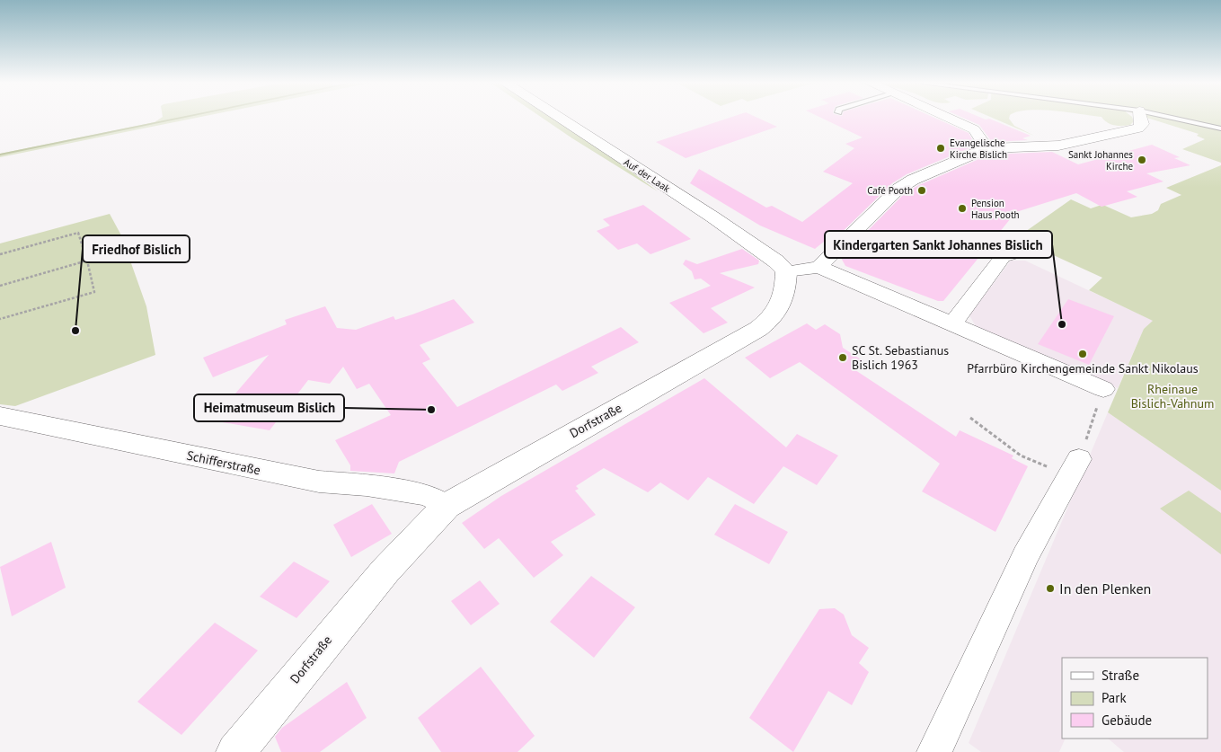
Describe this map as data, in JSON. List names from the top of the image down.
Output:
{
  "streets": {
    "main road": ["Auf der Laak", "Dorfstraße"],
    "street": ["Schifferstraße"]
  },
  "crossings": [
    ["Auf der Laak", "Dorfstraße"],
    ["Dorfstraße", "Schifferstraße"]
  ],
  "parks": ["Rheinaue Bislich-Vahnum"],
  "places": [
    "Evangelische Kirche Bislich",
    "Sankt Johannes Kirche",
    "Café Pooth",
    "Pension Haus Pooth",
    "Kindergarten Sankt Johannes Bislich",
    "Friedhof Bislich",
    "Pfarrbüro Kirchengemeinde Sankt Nikolaus",
    "SC St. Sebastianus Bislich 1963",
    "Heimatmuseum Bislich",
    "In den Plenken"
  ],
  "legend": ["Straße", "Park", "Gebäude"]
}
